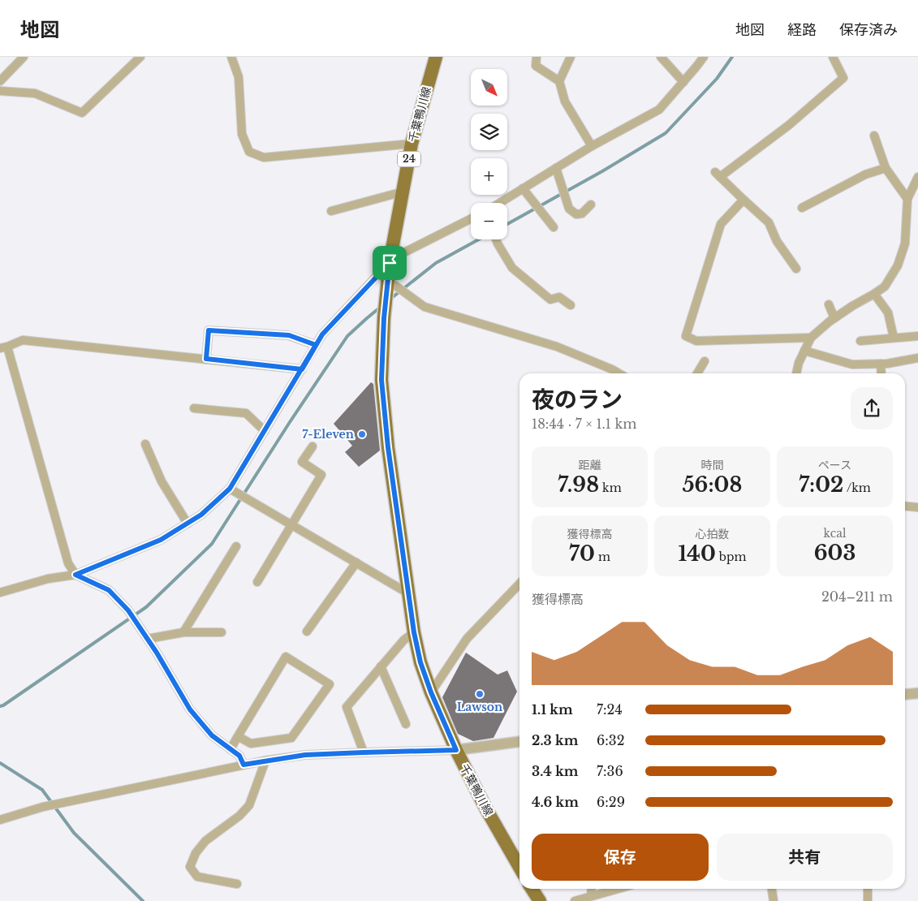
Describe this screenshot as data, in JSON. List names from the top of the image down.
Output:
{
  "streets": {
    "main road": ["千葉鴨川線", "24"]
  },
  "places": ["7-Eleven", "Lawson"],
  "north": "bottom right",
  "page": {
    "header": "地図",
    "nav": ["地図", "経路", "保存済み"],
    "map_buttons": ["+", "−"],
    "heading": ["夜のラン", "18:44 · 7 × 1.1 km"],
    "stats": [
      ["距離", "7.98 km"],
      ["時間", "56:08"],
      ["ペース", "7:02 /km"],
      ["獲得標高", "70 m"],
      ["心拍数", "140 bpm"],
      ["kcal", "603"]
    ],
    "chart": ["獲得標高", "204–211 m"],
    "list": [
      {
        "name": "1.1 km",
        "note": "7:24"
      },
      {
        "name": "2.3 km",
        "note": "6:32"
      },
      {
        "name": "3.4 km",
        "note": "7:36"
      },
      {
        "name": "4.6 km",
        "note": "6:29"
      }
    ],
    "buttons": ["保存", "共有"]
  }
}
